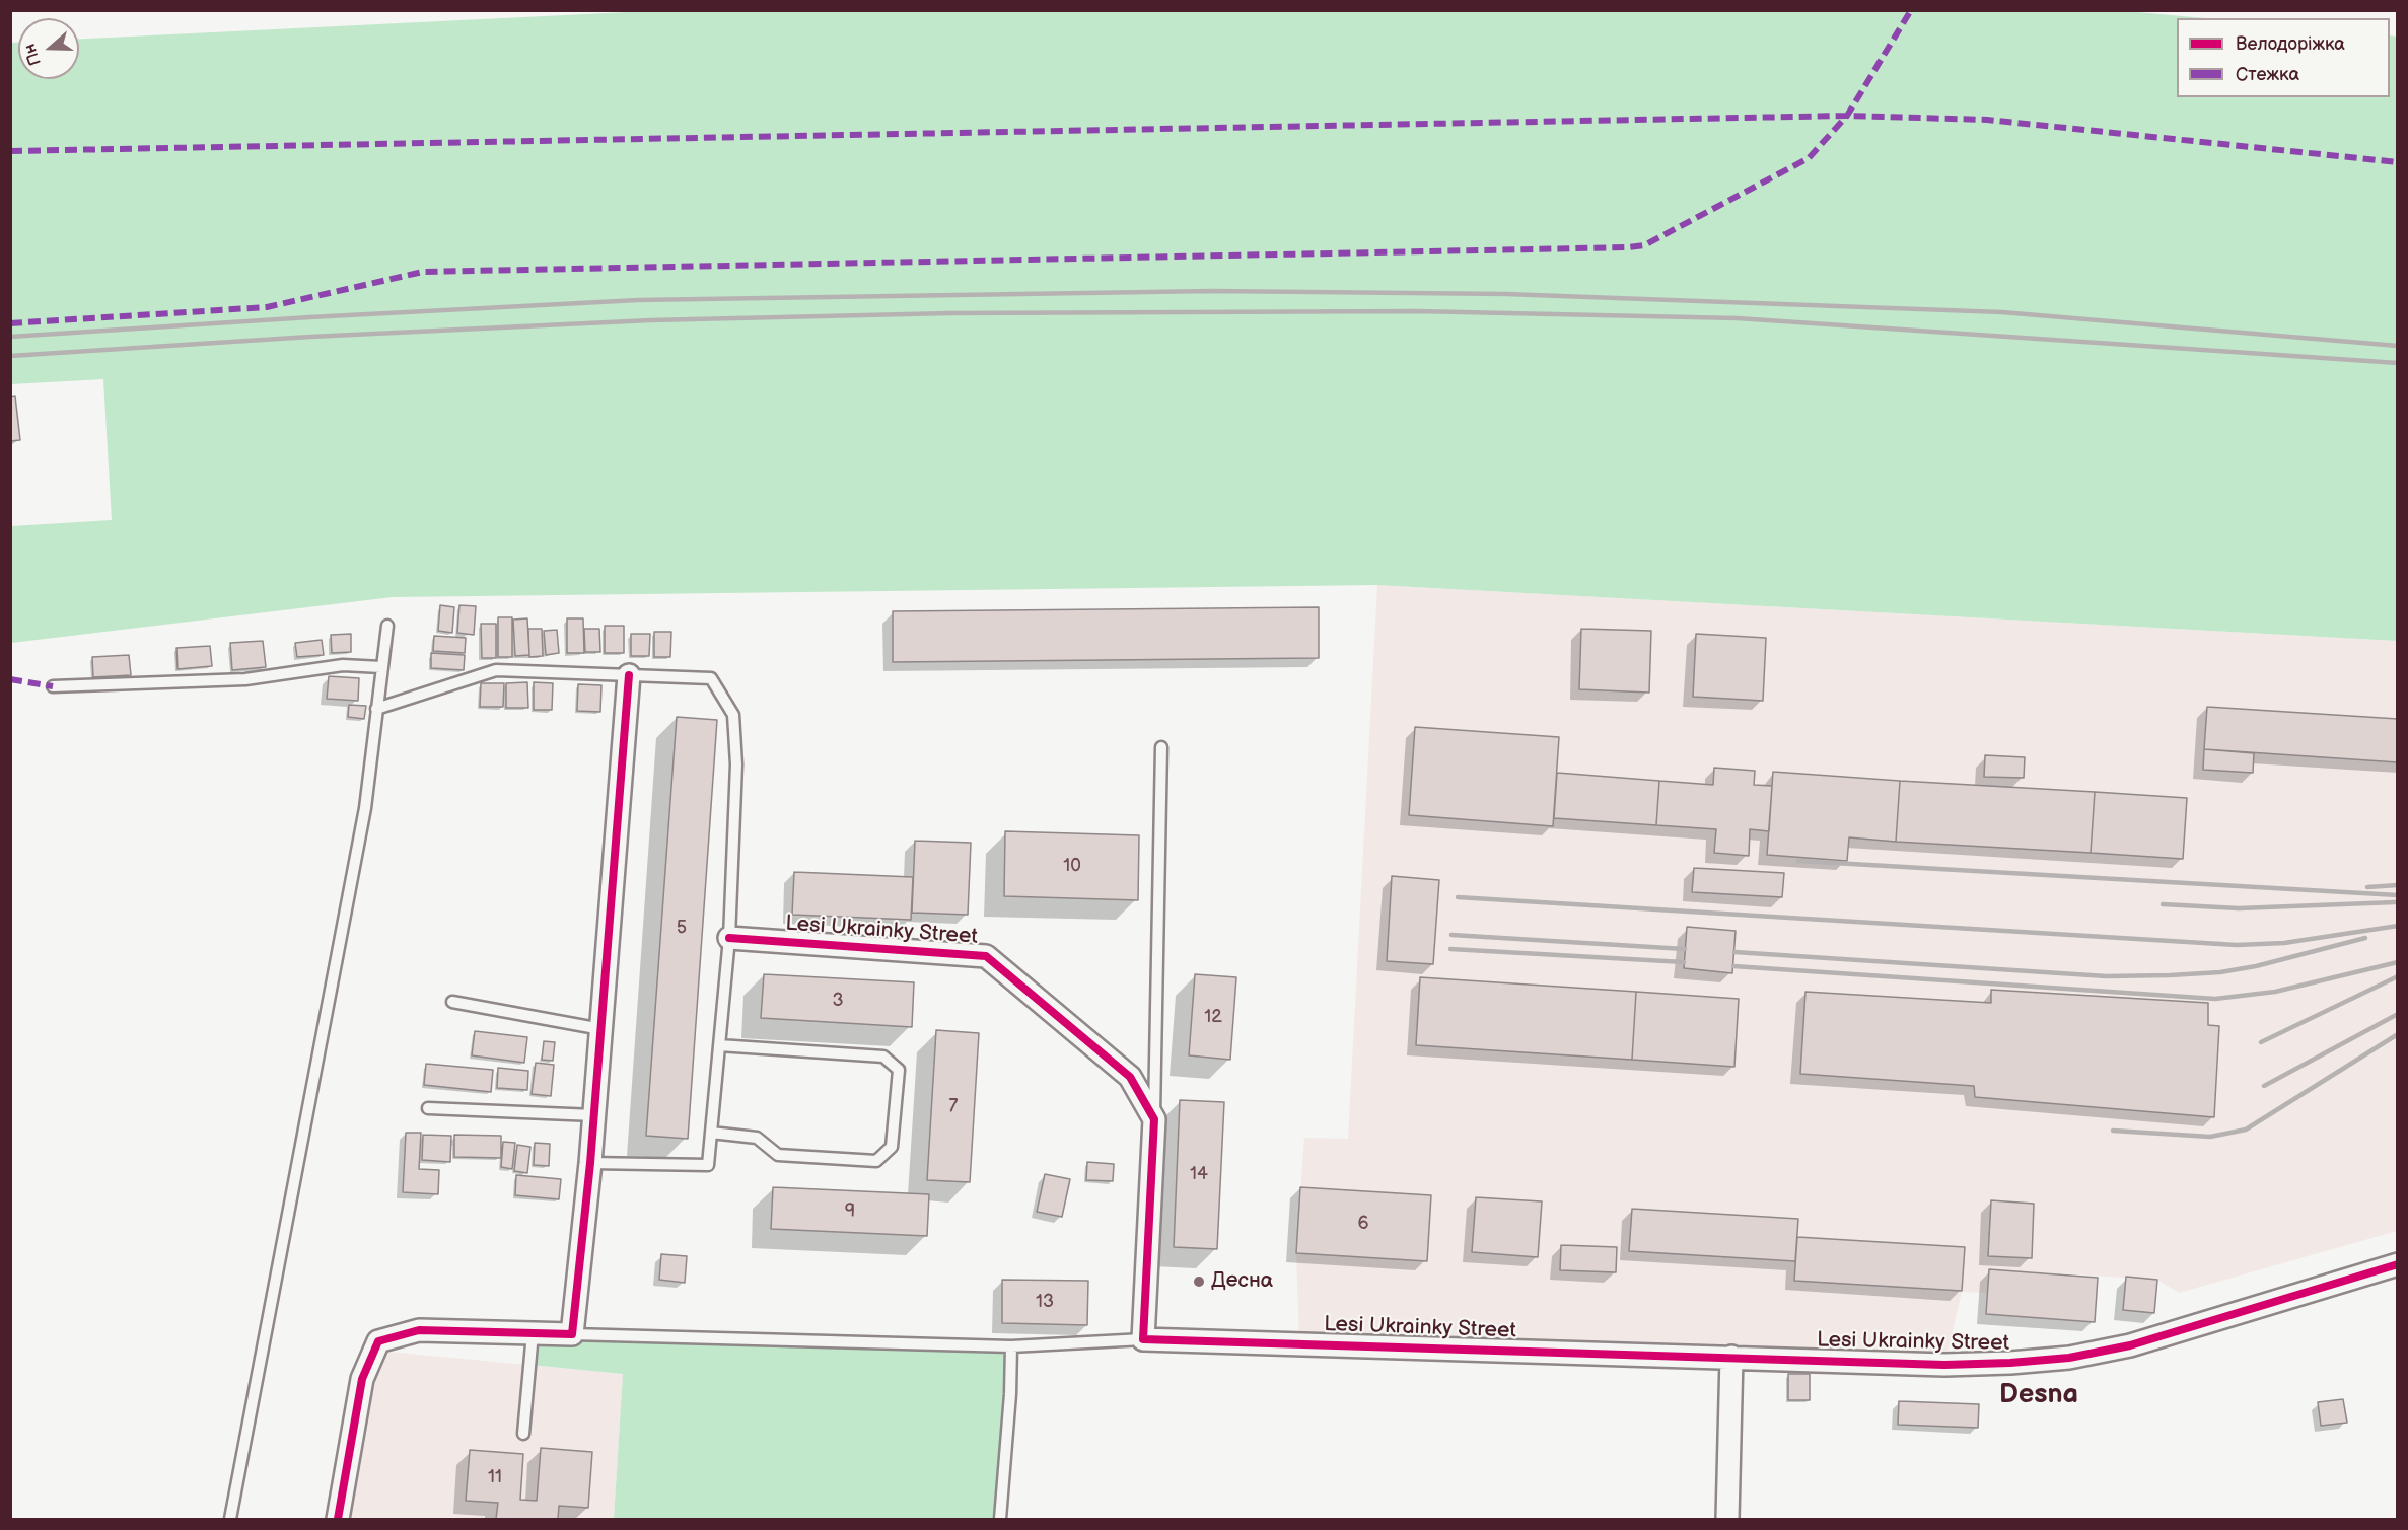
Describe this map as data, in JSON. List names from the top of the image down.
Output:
{
  "streets": {
    "street": ["Lesi Ukrainky Street"]
  },
  "districts": ["Desna"],
  "places": ["Десна"],
  "house_numbers": [
    "10",
    "5",
    "3",
    "12",
    "7",
    "14",
    "9",
    "6",
    "13",
    "11"
  ],
  "legend": ["Велодоріжка", "Стежка"],
  "north": "left"
}
